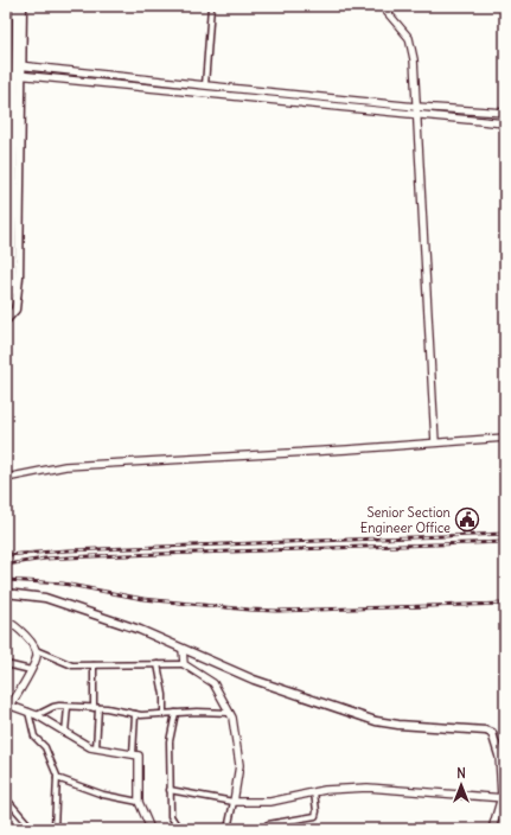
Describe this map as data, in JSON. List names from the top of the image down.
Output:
{
  "places": {
    "public building": ["Senior Section Engineer Office"]
  },
  "north": "top"
}
